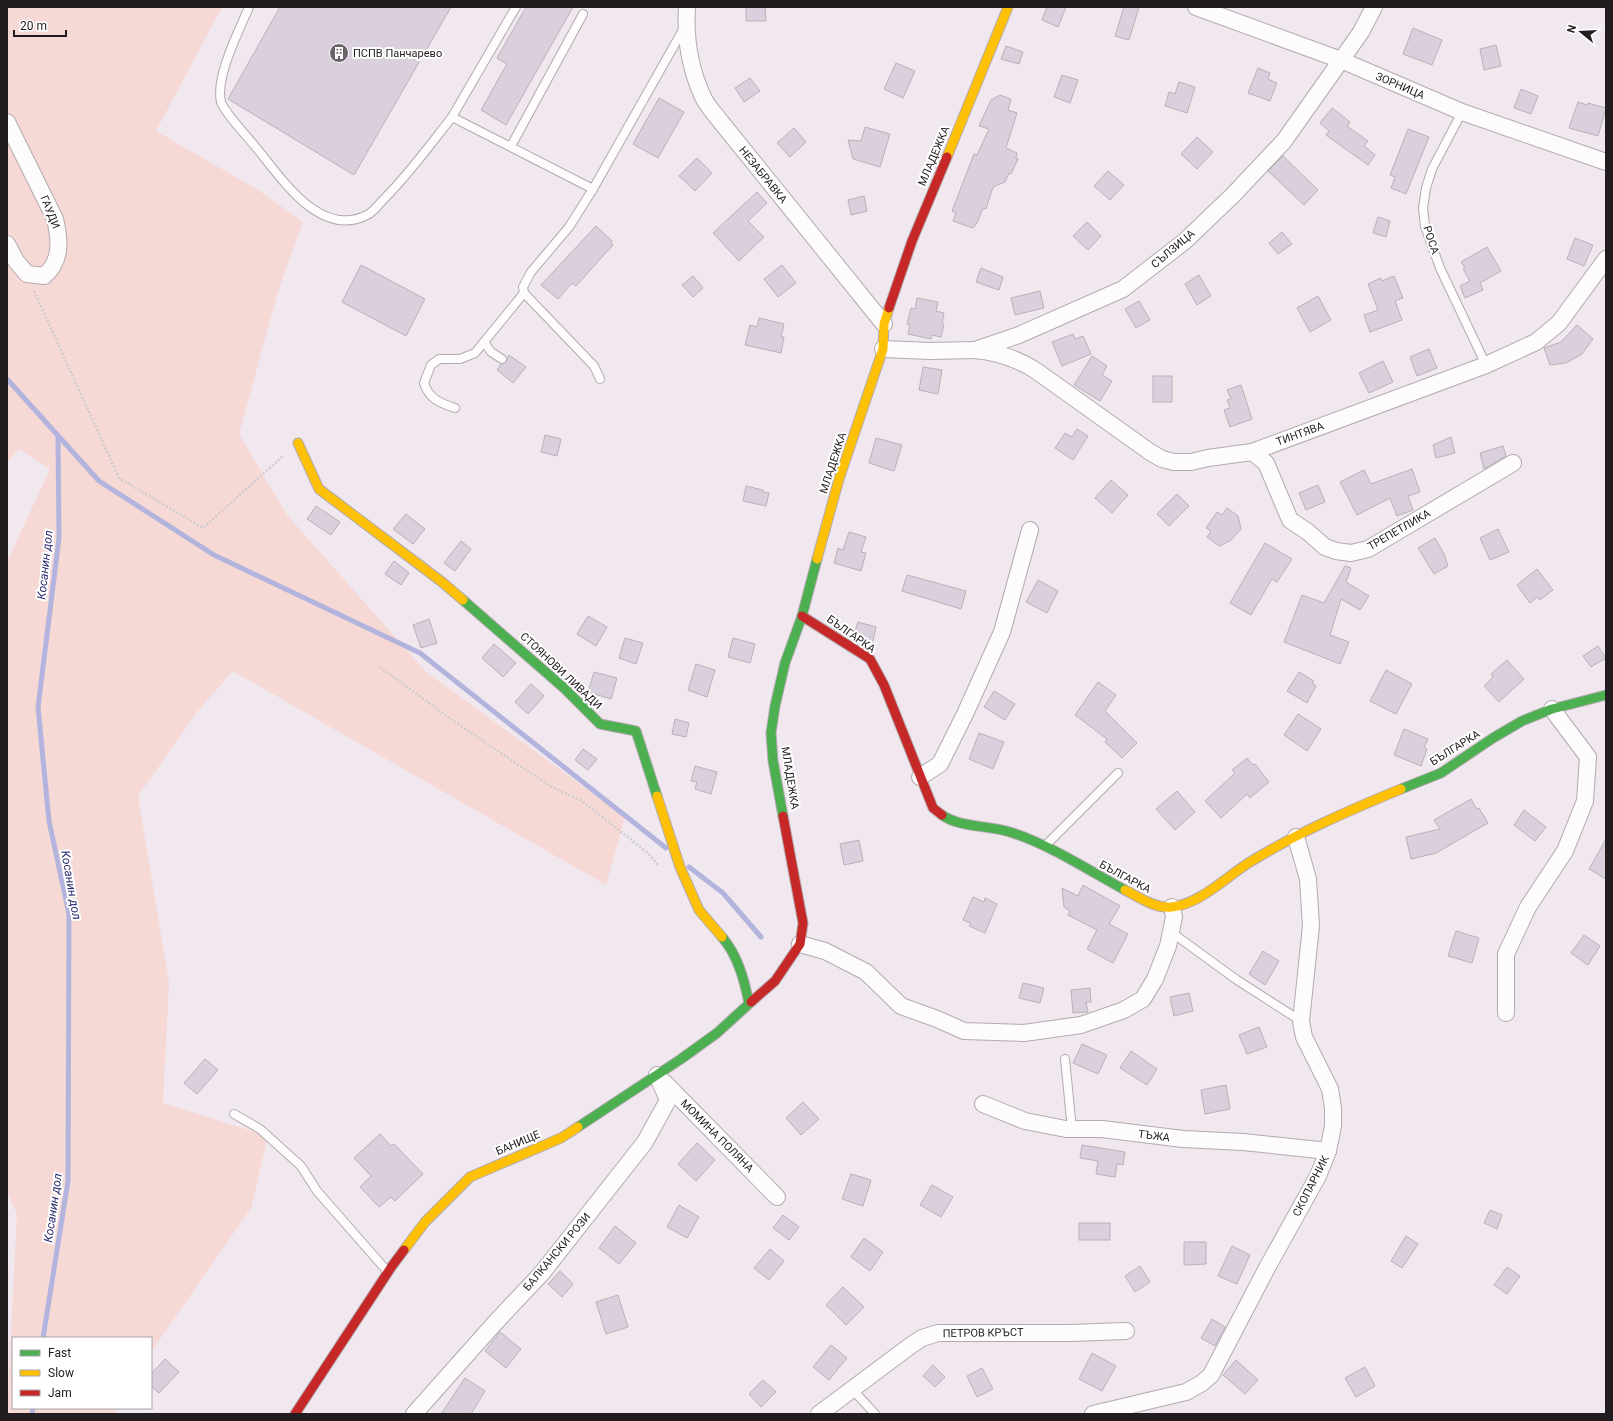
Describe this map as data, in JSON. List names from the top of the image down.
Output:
{
  "streets": {
    "street": [
      "ЗОРНИЦА",
      "МЛАДЕЖКА",
      "НЕЗАБРАВКА",
      "ГАУДИ",
      "СЪЛЗИЦА",
      "ТИНТЯВА",
      "ТРЕПЕТЛИКА",
      "БЪЛГАРКА",
      "СТОЯНОВИ ЛИВАДИ",
      "МОМИНА ПОЛЯНА",
      "ТЪЖА",
      "БАНИЩЕ",
      "СКОПАРНИК",
      "БАЛКАНСКИ РОЗИ",
      "ПЕТРОВ КРЪСТ"
    ],
    "lane": ["РОСА"]
  },
  "crossings": [
    ["ЗОРНИЦА", "РОСА"],
    ["ЗОРНИЦА", "СЪЛЗИЦА"],
    ["МЛАДЕЖКА", "НЕЗАБРАВКА"],
    ["МЛАДЕЖКА", "СЪЛЗИЦА"],
    ["МЛАДЕЖКА", "БЪЛГАРКА"],
    ["МЛАДЕЖКА", "БАНИЩЕ"],
    ["РОСА", "ТИНТЯВА"],
    ["СЪЛЗИЦА", "ТИНТЯВА"],
    ["ТИНТЯВА", "ТРЕПЕТЛИКА"],
    ["БЪЛГАРКА", "СКОПАРНИК"],
    ["СТОЯНОВИ ЛИВАДИ", "БАНИЩЕ"],
    ["МОМИНА ПОЛЯНА", "БАНИЩЕ"],
    ["МОМИНА ПОЛЯНА", "БАЛКАНСКИ РОЗИ"],
    ["ТЪЖА", "СКОПАРНИК"],
    ["БАНИЩЕ", "БАЛКАНСКИ РОЗИ"]
  ],
  "water": ["Косанин дол"],
  "places": {
    "building": ["ПСПВ Панчарево"]
  },
  "legend": ["Fast", "Slow", "Jam"],
  "scale_bar": "20 m",
  "north": "left"
}
